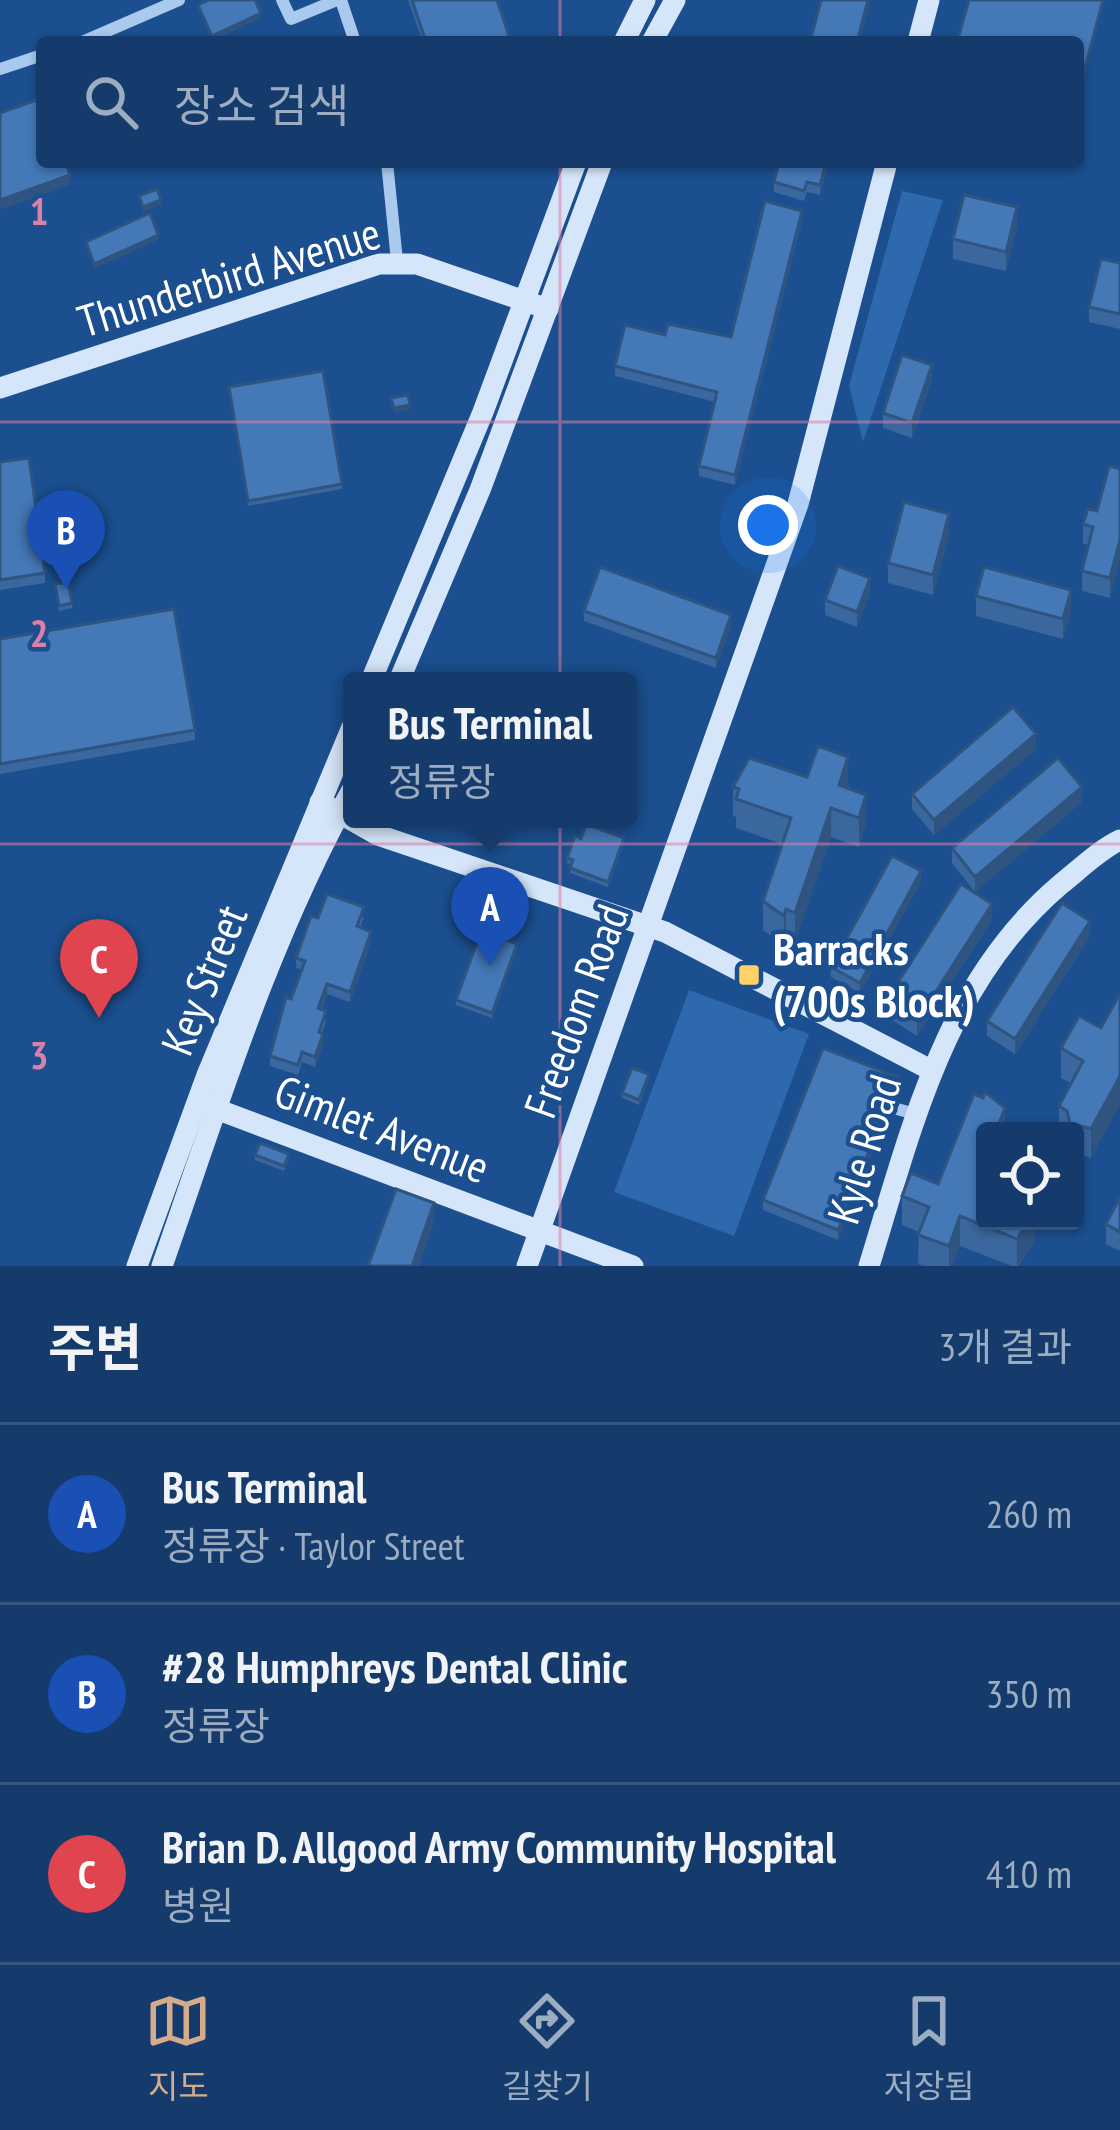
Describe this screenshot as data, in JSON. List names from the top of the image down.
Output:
{
  "streets": {
    "street": [
      "Thunderbird Avenue",
      "Key Street",
      "Freedom Road",
      "Gimlet Avenue",
      "Kyle Road"
    ]
  },
  "crossings": [
    ["Key Street", "Gimlet Avenue"],
    ["Freedom Road", "Gimlet Avenue"]
  ],
  "places": {
    "transit": ["Barracks (700s Block)"]
  },
  "page": {
    "search": "장소 검색",
    "pins": ["B", "A", "C"],
    "popup": ["Bus Terminal", "정류장"],
    "heading": ["주변", "3개 결과"],
    "list": [
      {
        "mark": "A",
        "name": "Bus Terminal",
        "note": "정류장 · Taylor Street",
        "value": "260 m"
      },
      {
        "mark": "B",
        "name": "#28 Humphreys Dental Clinic",
        "note": "정류장",
        "value": "350 m"
      },
      {
        "mark": "C",
        "name": "Brian D. Allgood Army Community Hospital",
        "note": "병원",
        "value": "410 m"
      }
    ],
    "nav": ["지도", "길찾기", "저장됨"]
  },
  "grid": {
    "rows": ["1", "2", "3"]
  }
}
